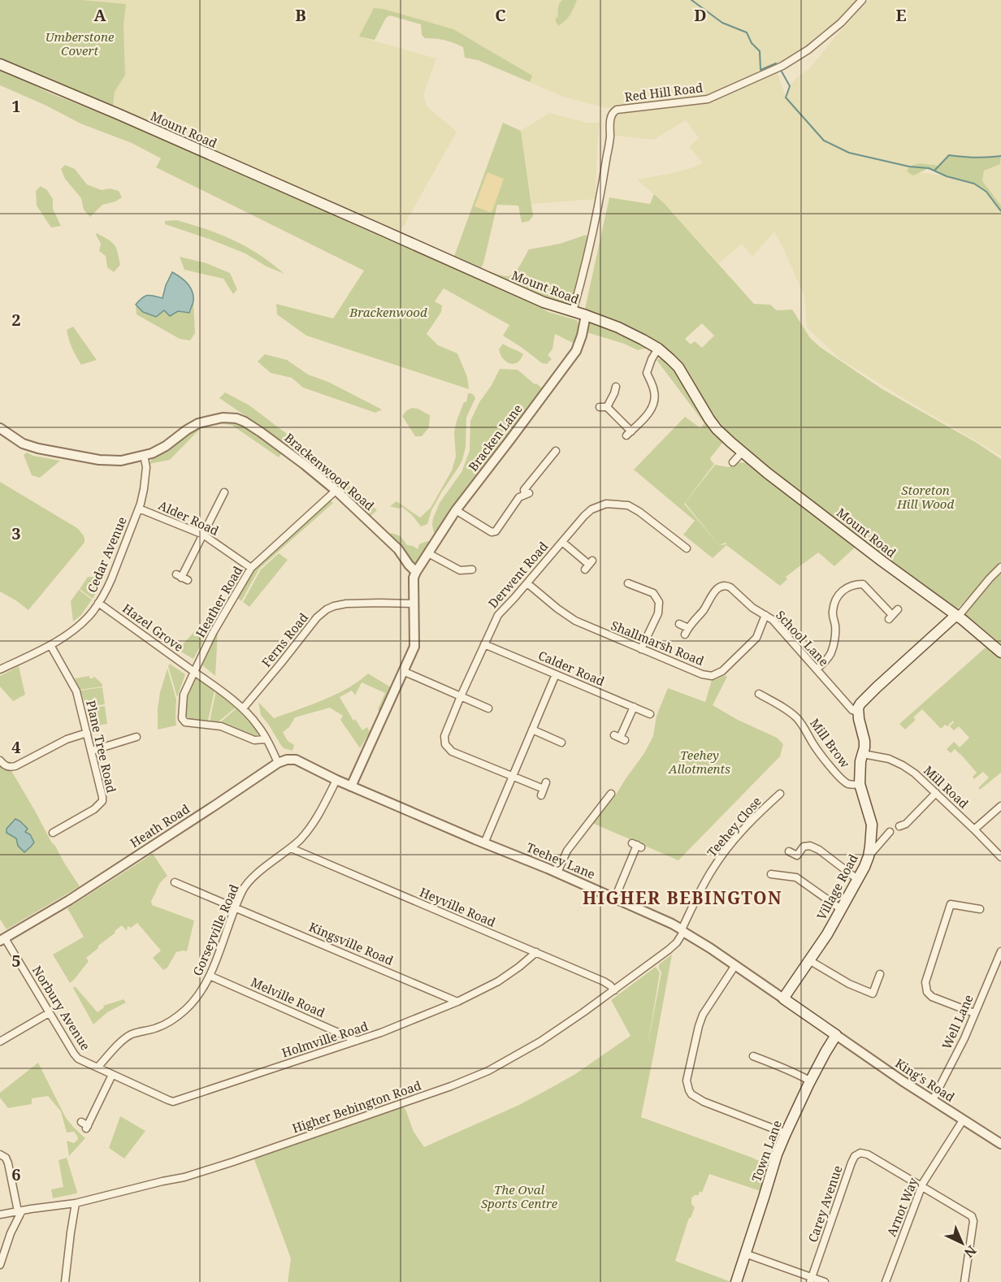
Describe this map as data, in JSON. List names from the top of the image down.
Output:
{
  "streets": {
    "main road": [
      "Mount Road",
      "Teehey Lane",
      "Village Road",
      "Town Lane"
    ],
    "street": [
      "Red Hill Road",
      "Bracken Lane",
      "Brackenwood Road",
      "Alder Road",
      "Cedar Avenue",
      "Derwent Road",
      "Heather Road",
      "Hazel Grove",
      "School Lane",
      "Ferns Road",
      "Shallmarsh Road",
      "Calder Road",
      "Mill Brow",
      "Plane Tree Road",
      "Mill Road",
      "Heath Road",
      "Teehey Close",
      "Heyville Road",
      "Gorseyville Road",
      "Kingsville Road",
      "Melville Road",
      "Norbury Avenue",
      "Well Lane",
      "Holmville Road",
      "King's Road",
      "Higher Bebington Road",
      "Carey Avenue",
      "Arnot Way"
    ]
  },
  "crossings": [
    ["Red Hill Road", "Mount Road"],
    ["Mount Road", "Bracken Lane"],
    ["Bracken Lane", "Brackenwood Road"],
    ["Brackenwood Road", "Cedar Avenue"],
    ["Brackenwood Road", "Heather Road"],
    ["Alder Road", "Cedar Avenue"],
    ["Alder Road", "Heather Road"],
    ["Cedar Avenue", "Hazel Grove"],
    ["Cedar Avenue", "Plane Tree Road"],
    ["Derwent Road", "Shallmarsh Road"],
    ["Derwent Road", "Calder Road"],
    ["Heather Road", "Hazel Grove"],
    ["Hazel Grove", "Ferns Road"],
    ["Hazel Grove", "Heath Road"],
    ["School Lane", "Shallmarsh Road"],
    ["School Lane", "Village Road"],
    ["Mill Brow", "Village Road"],
    ["Mill Road", "Village Road"],
    ["Heath Road", "Norbury Avenue"],
    ["Teehey Close", "Teehey Lane"],
    ["Teehey Close", "Higher Bebington Road"],
    ["Teehey Lane", "Village Road"],
    ["Teehey Lane", "Gorseyville Road"],
    ["Teehey Lane", "King's Road"],
    ["Teehey Lane", "Higher Bebington Road"],
    ["Teehey Lane", "Town Lane"],
    ["Heyville Road", "Gorseyville Road"],
    ["Heyville Road", "Holmville Road"],
    ["Heyville Road", "Higher Bebington Road"],
    ["Gorseyville Road", "Kingsville Road"],
    ["Gorseyville Road", "Melville Road"],
    ["Gorseyville Road", "Norbury Avenue"],
    ["Kingsville Road", "Holmville Road"],
    ["Melville Road", "Holmville Road"],
    ["Norbury Avenue", "Holmville Road"],
    ["Well Lane", "King's Road"],
    ["King's Road", "Town Lane"],
    ["King's Road", "Arnot Way"],
    ["Carey Avenue", "Arnot Way"]
  ],
  "districts": ["HIGHER BEBINGTON"],
  "parks": [
    "Umberstone Covert",
    "Brackenwood",
    "Storeton Hill Wood",
    "Teehey Allotments",
    "The Oval Sports Centre"
  ],
  "north": "bottom right",
  "grid": {
    "columns": [
      "A",
      "B",
      "C",
      "D",
      "E"
    ],
    "rows": [
      "1",
      "2",
      "3",
      "4",
      "5",
      "6"
    ]
  }
}
